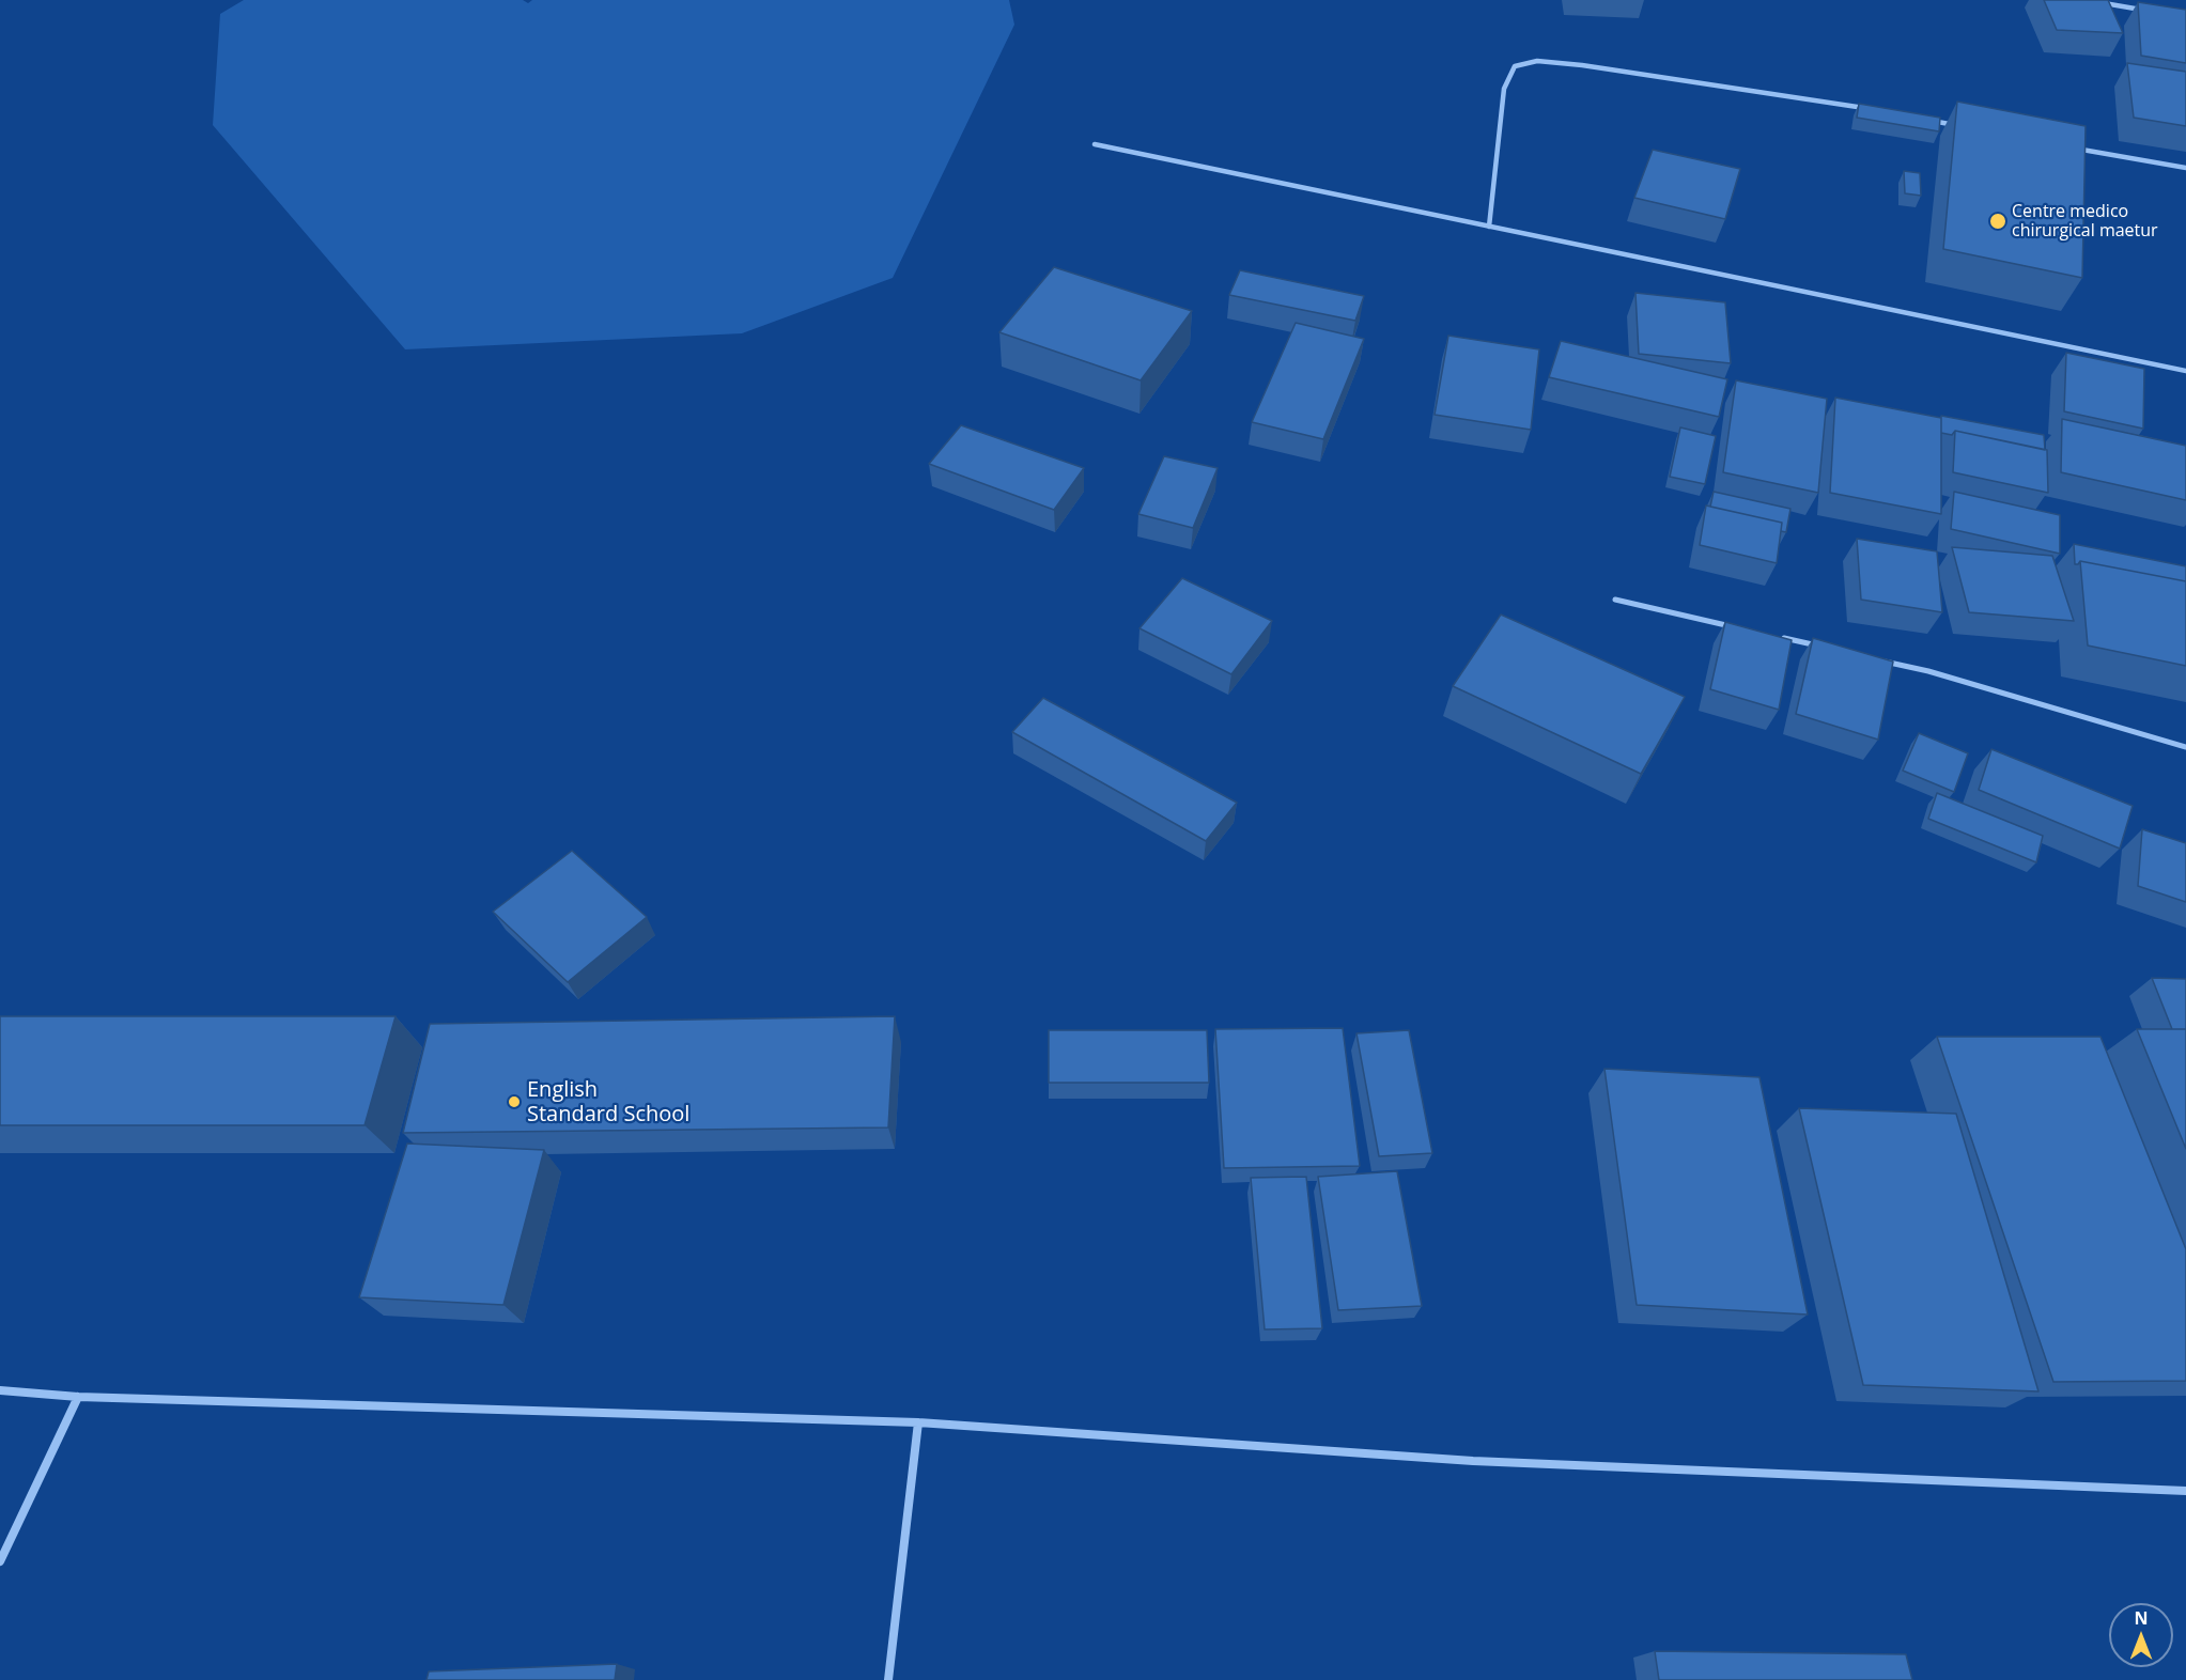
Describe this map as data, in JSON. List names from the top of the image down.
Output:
{
  "places": ["Centre medico chirurgical maetur", "English Standard School"],
  "north": "top"
}
